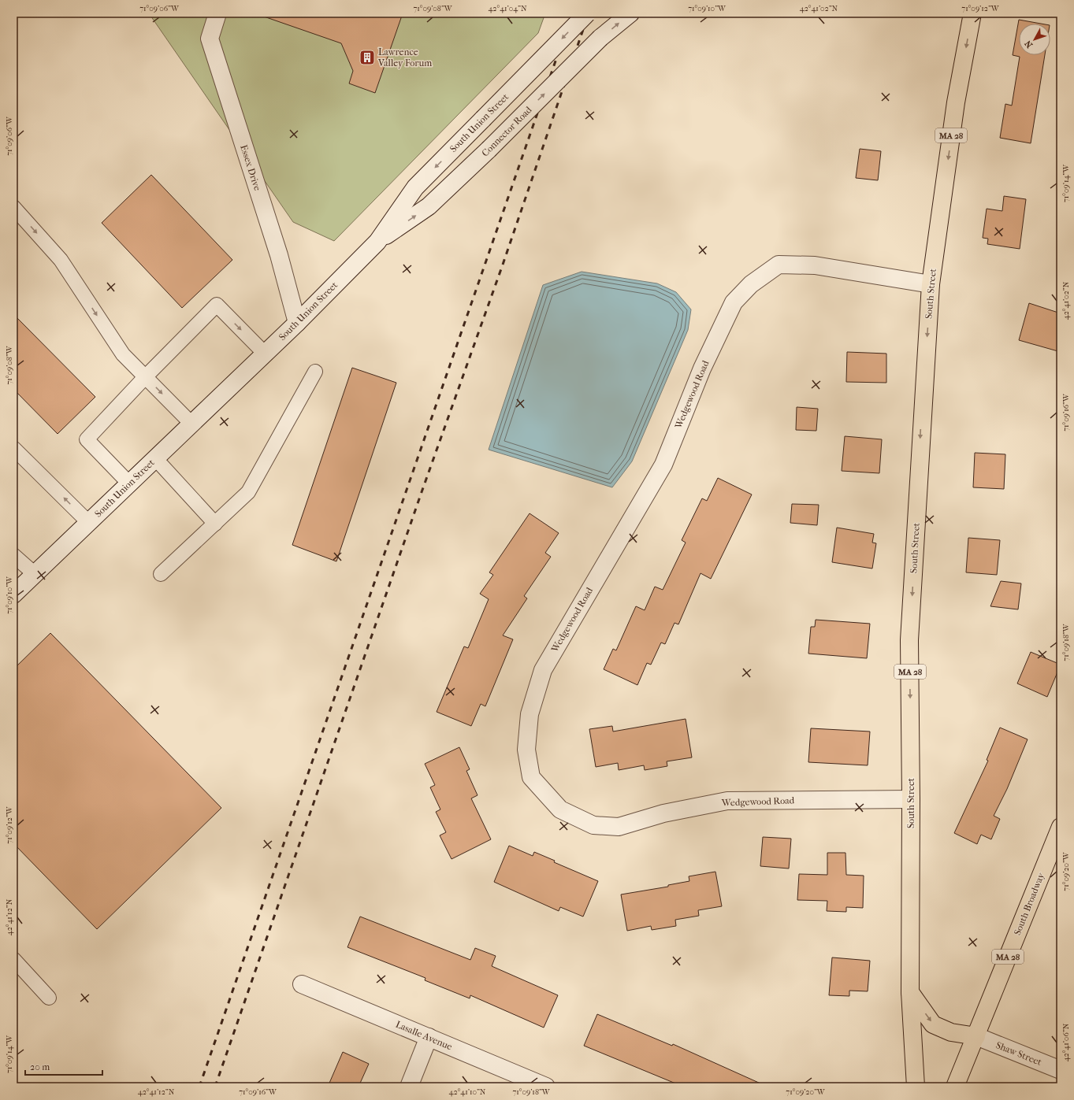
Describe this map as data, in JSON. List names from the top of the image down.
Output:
{
  "streets": {
    "main road": ["MA 28", "South Street", "South Broadway"],
    "street": [
      "South Union Street",
      "Connector Road",
      "Essex Drive",
      "Wedgewood Road",
      "Lasalle Avenue",
      "Shaw Street"
    ]
  },
  "crossings": [
    ["South Union Street", "Connector Road"],
    ["South Union Street", "Essex Drive"],
    ["South Street", "Wedgewood Road"],
    ["South Broadway", "Shaw Street"]
  ],
  "one_way": ["South Union Street", "Connector Road", "South Street"],
  "places": {
    "building": ["Lawrence Valley Forum"]
  },
  "scale_bar": "20 m",
  "north": "bottom left",
  "coordinates": [
    "71°09'06\"W",
    "71°09'08\"W",
    "42°41'04\"N",
    "71°09'10\"W",
    "42°41'02\"N",
    "71°09'12\"W",
    "71°09'14\"W",
    "71°09'16\"W",
    "71°09'18\"W",
    "71°09'20\"W",
    "42°41'12\"N",
    "42°41'06\"N",
    "42°41'10\"N"
  ]
}
